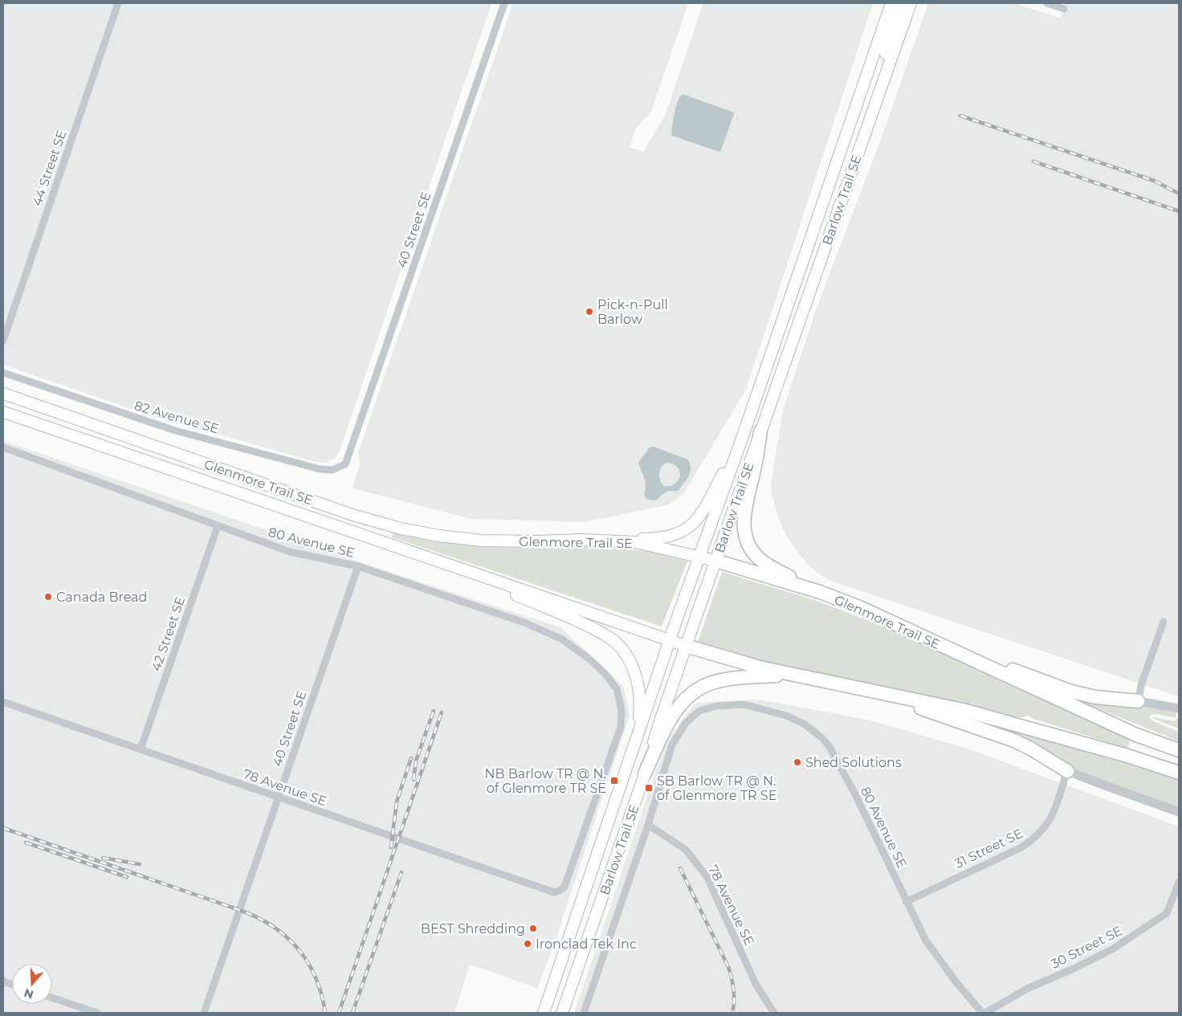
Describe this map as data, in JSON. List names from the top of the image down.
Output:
{
  "streets": {
    "highway": ["Glenmore Trail SE"],
    "main road": ["Barlow Trail SE"],
    "street": [
      "44 Street SE",
      "40 Street SE",
      "82 Avenue SE",
      "80 Avenue SE",
      "42 Street SE",
      "78 Avenue SE",
      "31 Street SE",
      "30 Street SE"
    ]
  },
  "crossings": [
    ["Barlow Trail SE", "Glenmore Trail SE"],
    ["40 Street SE", "82 Avenue SE"],
    ["40 Street SE", "80 Avenue SE"],
    ["40 Street SE", "78 Avenue SE"],
    ["80 Avenue SE", "42 Street SE"],
    ["80 Avenue SE", "78 Avenue SE"],
    ["80 Avenue SE", "31 Street SE"],
    ["42 Street SE", "78 Avenue SE"]
  ],
  "places": {
    "other": [
      "Pick-n-Pull Barlow",
      "Canada Bread",
      "Shed Solutions",
      "BEST Shredding",
      "Ironclad Tek Inc"
    ],
    "transit": ["NB Barlow TR @ N. of Glenmore TR SE", "SB Barlow TR @ N. of Glenmore TR SE"]
  },
  "north": "bottom"
}
